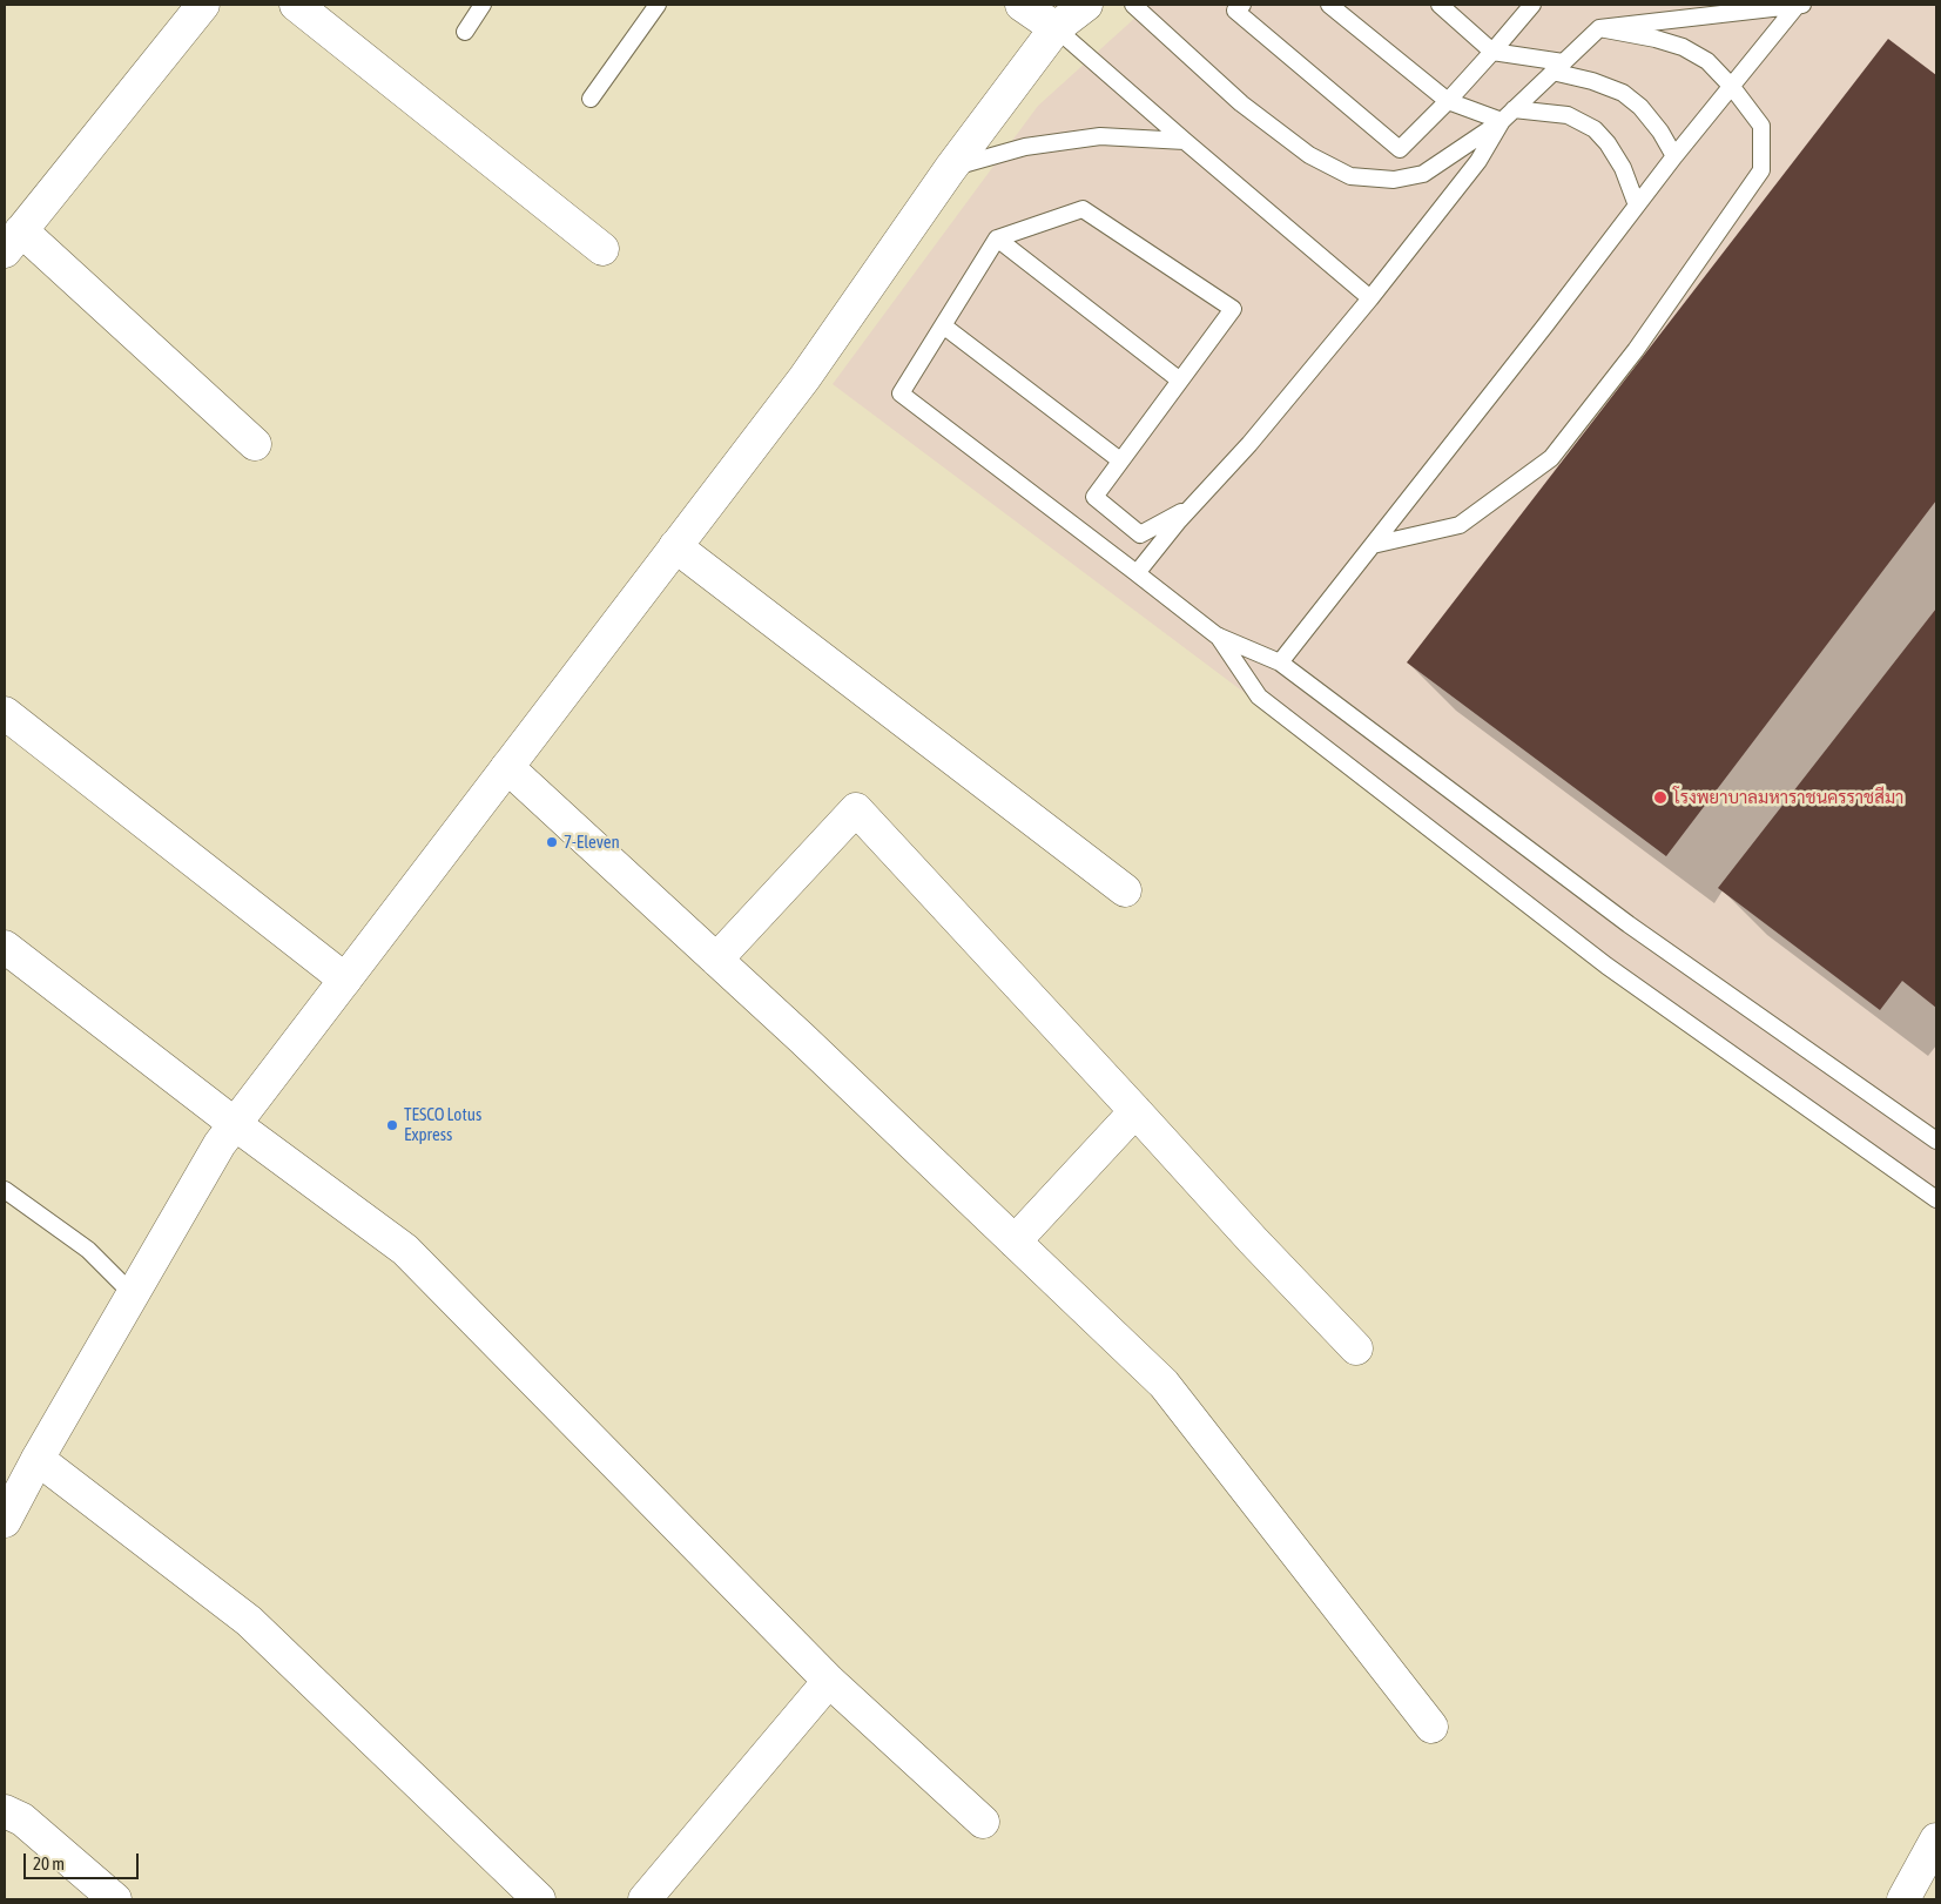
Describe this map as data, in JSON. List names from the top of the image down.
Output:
{
  "places": ["โรงพยาบาลมหาราชนครราชสีมา", "7-Eleven", "TESCO Lotus Express"],
  "scale_bar": "20 m"
}
